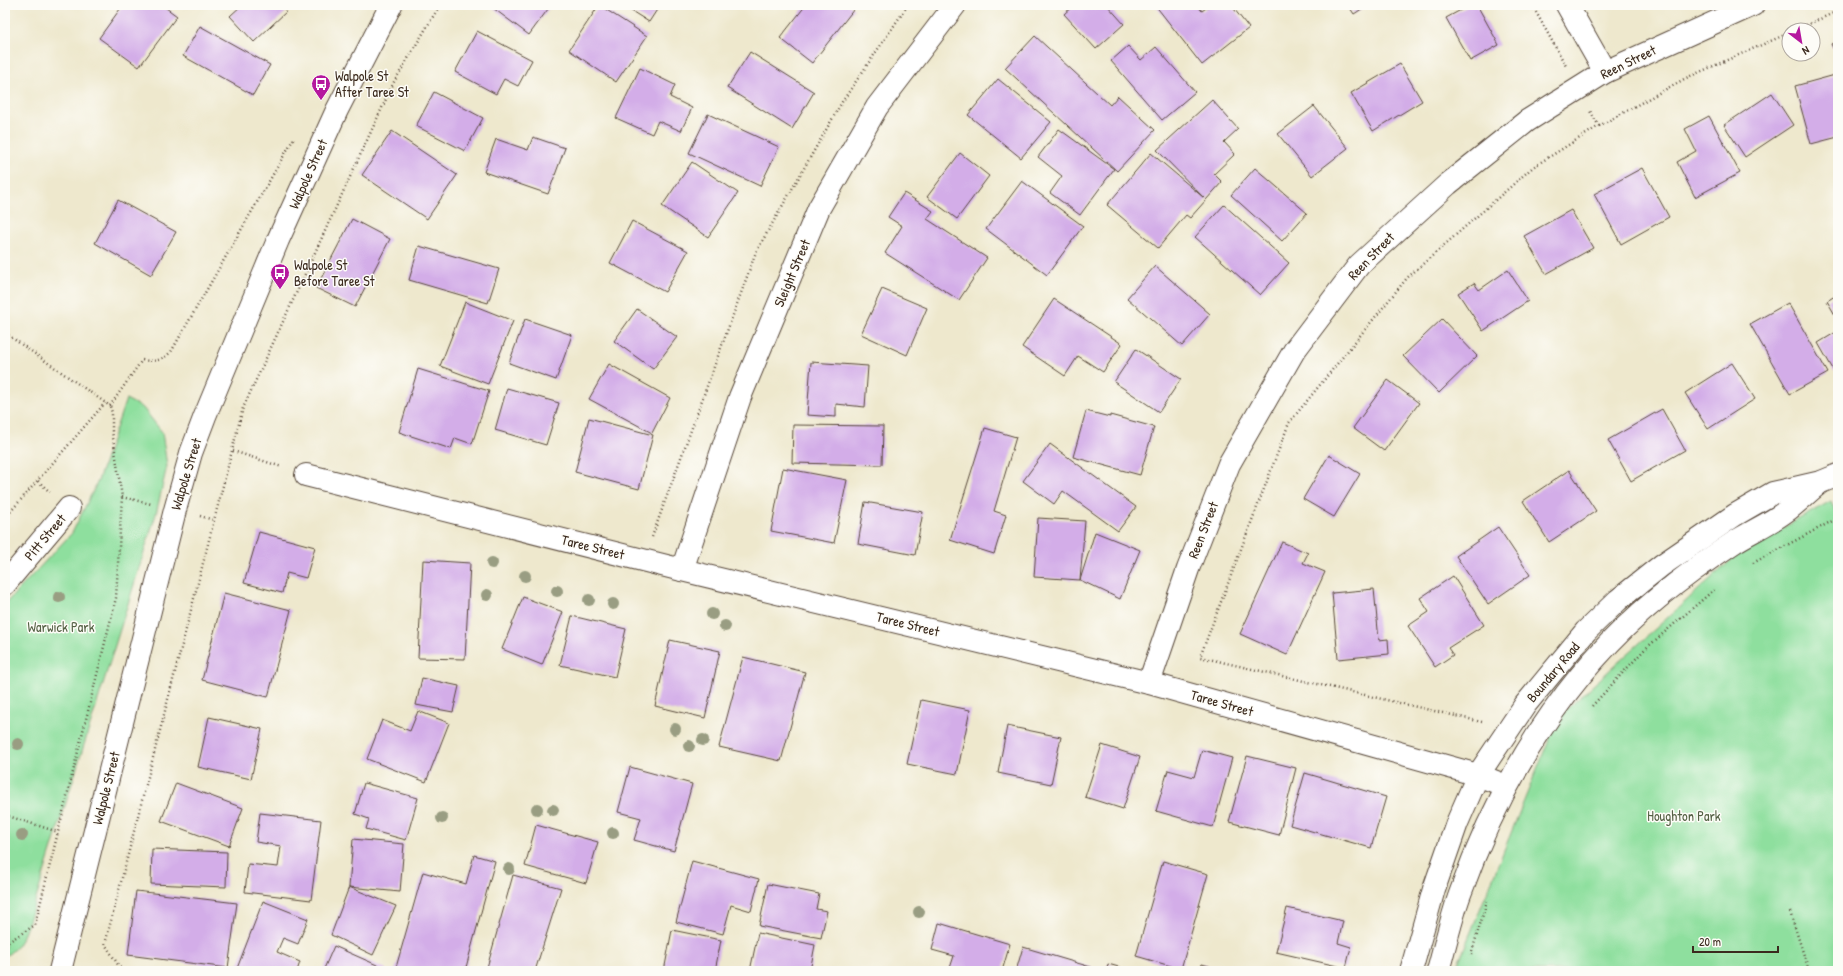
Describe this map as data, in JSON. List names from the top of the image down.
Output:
{
  "streets": {
    "street": [
      "Reen Street",
      "Walpole Street",
      "Sleight Street",
      "Pitt Street",
      "Taree Street",
      "Boundary Road"
    ]
  },
  "crossings": [
    ["Reen Street", "Taree Street"],
    ["Sleight Street", "Taree Street"],
    ["Taree Street", "Boundary Road"]
  ],
  "parks": ["Warwick Park", "Houghton Park"],
  "places": {
    "bus stop": ["Walpole St After Taree St", "Walpole St Before Taree St"]
  },
  "scale_bar": "20 m",
  "north": "bottom right"
}
